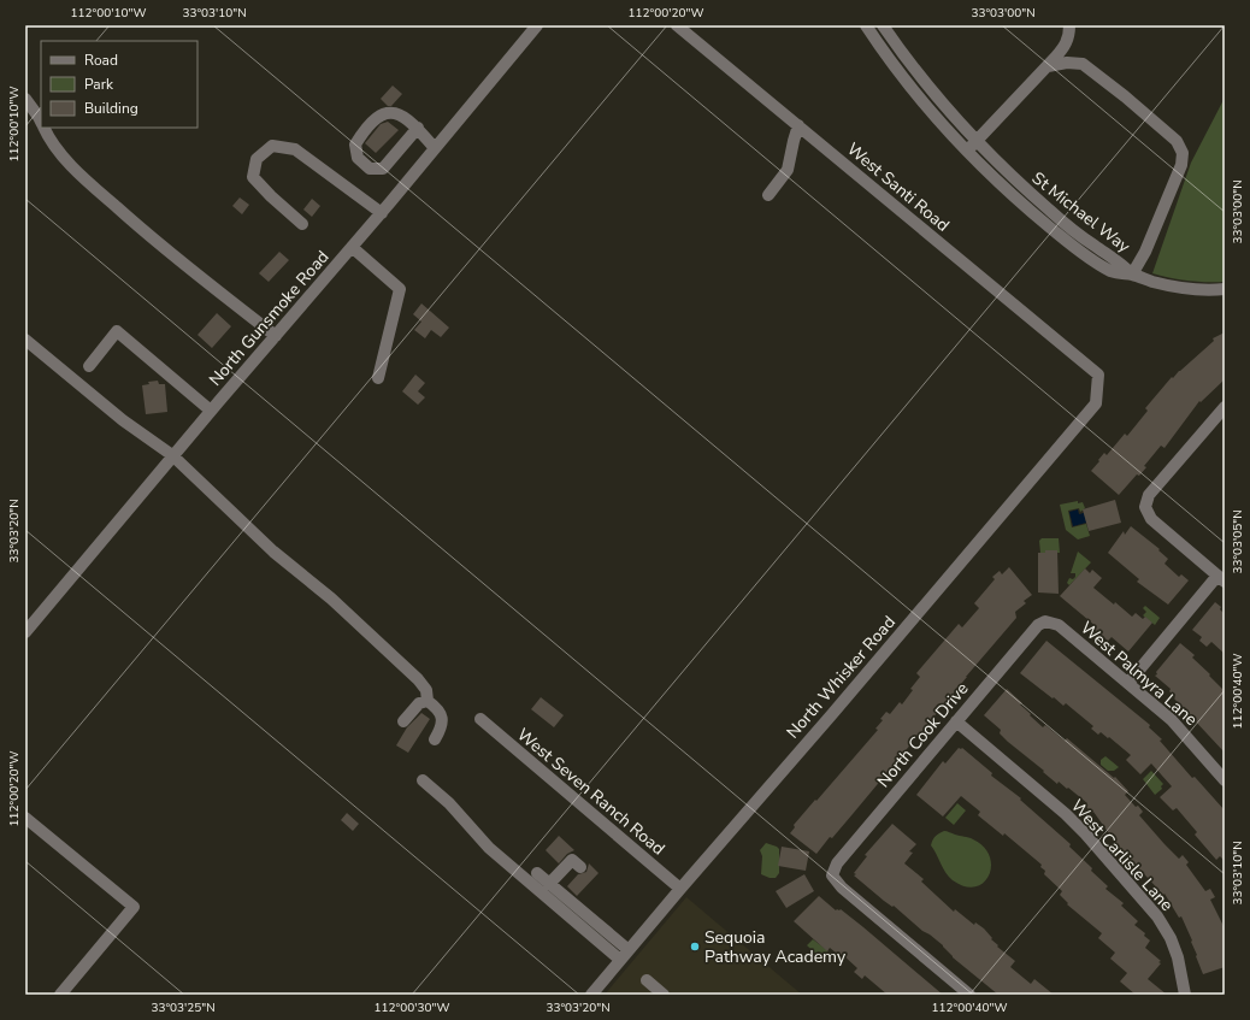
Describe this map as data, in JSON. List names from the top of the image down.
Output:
{
  "streets": {
    "street": [
      "West Santi Road",
      "St Michael Way",
      "North Gunsmoke Road",
      "West Palmyra Lane",
      "North Whisker Road",
      "North Cook Drive",
      "West Seven Ranch Road",
      "West Carlisle Lane"
    ]
  },
  "crossings": [
    ["West Santi Road", "North Whisker Road"],
    ["West Palmyra Lane", "North Cook Drive"],
    ["North Whisker Road", "West Seven Ranch Road"],
    ["North Cook Drive", "West Carlisle Lane"]
  ],
  "places": ["Sequoia Pathway Academy"],
  "legend": ["Road", "Park", "Building"],
  "coordinates": [
    "112°00'10\"W",
    "33°03'10\"N",
    "112°00'20\"W",
    "33°03'00\"N",
    "33°03'20\"N",
    "33°03'05\"N",
    "112°00'40\"W",
    "33°03'25\"N",
    "112°00'30\"W"
  ]
}
